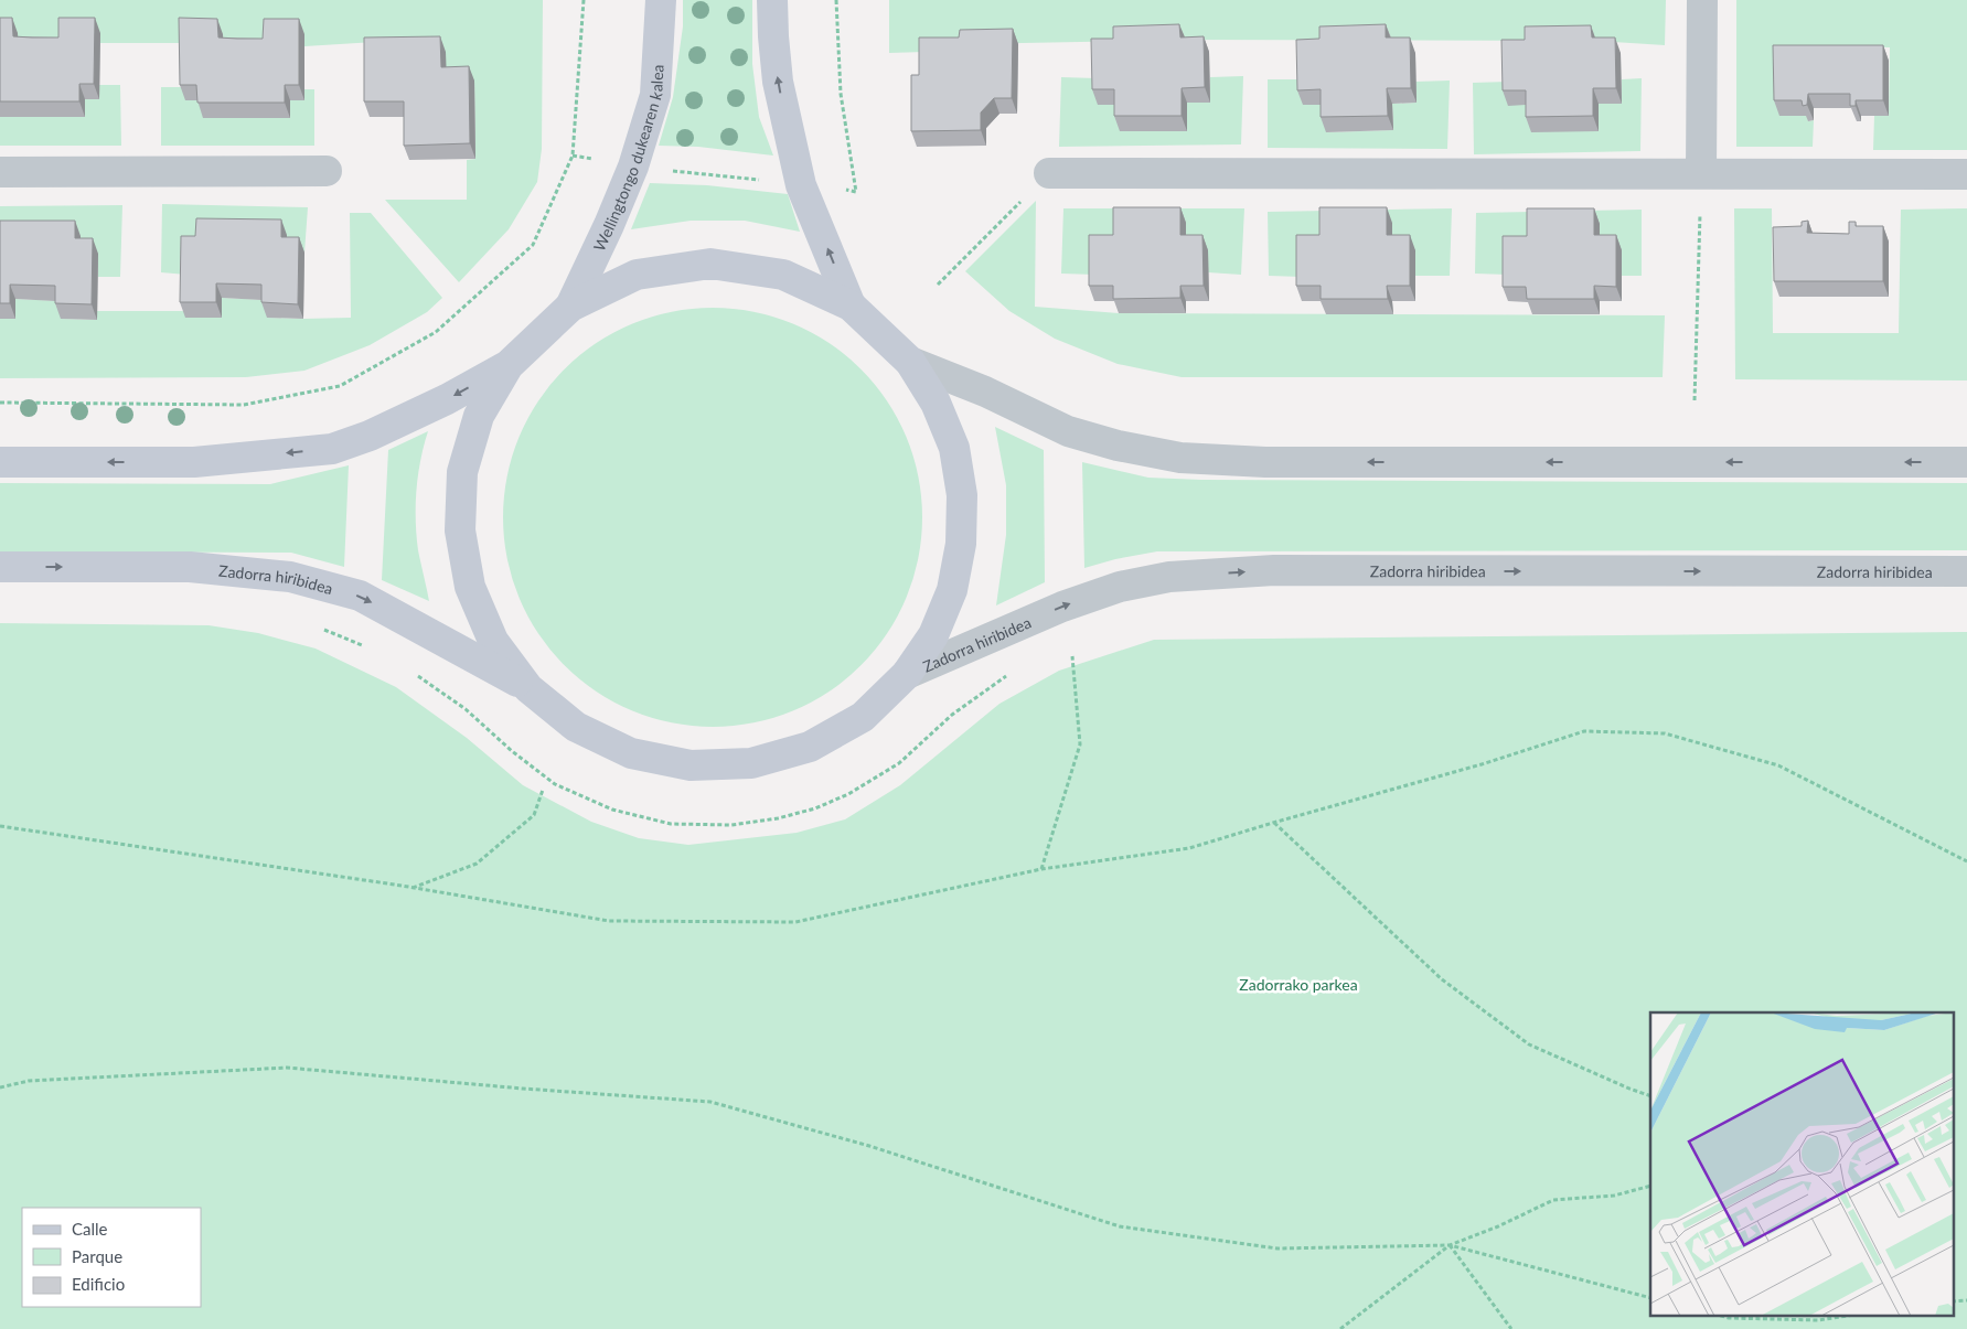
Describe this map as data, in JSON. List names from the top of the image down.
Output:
{
  "streets": {
    "main road": ["Wellingtongo dukearen kalea", "Zadorra hiribidea"]
  },
  "parks": ["Zadorrako parkea"],
  "legend": ["Calle", "Parque", "Edificio"]
}
